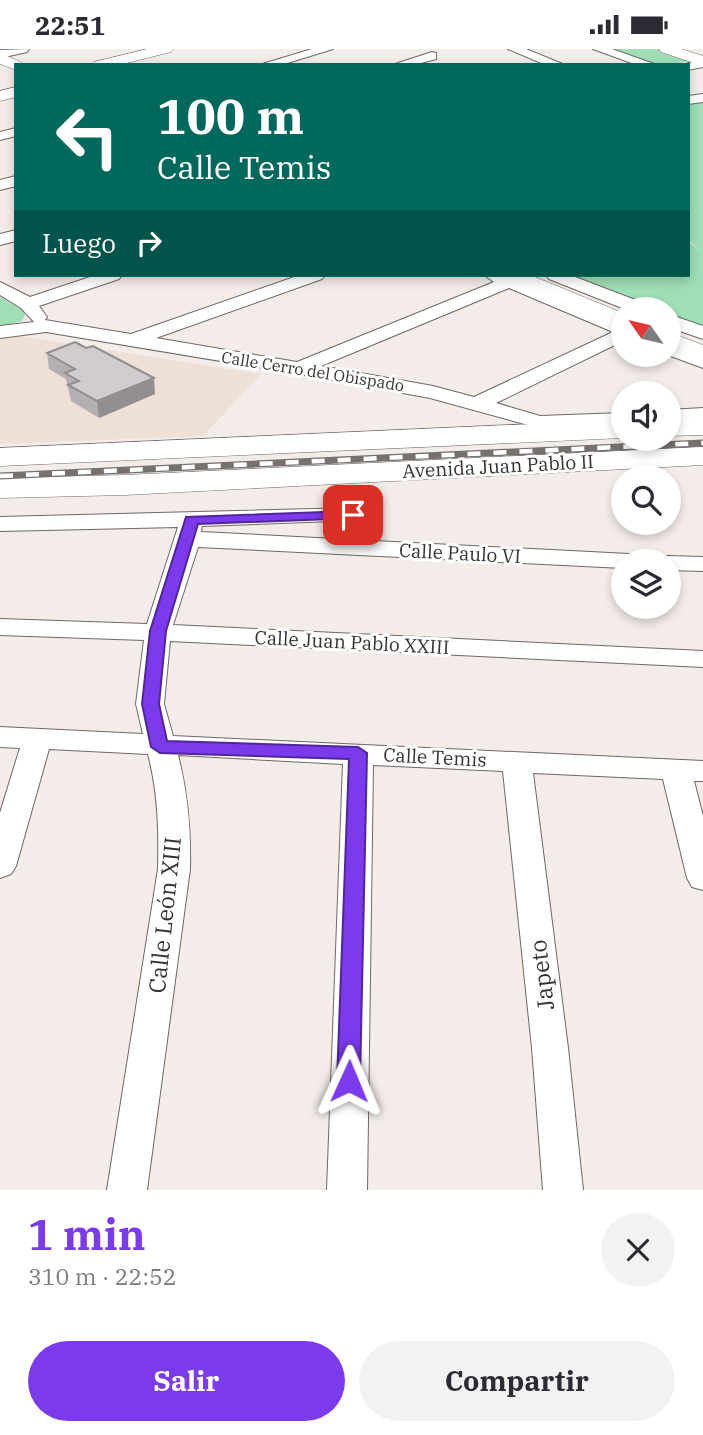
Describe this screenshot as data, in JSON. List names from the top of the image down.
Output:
{
  "streets": {
    "main road": ["Avenida Juan Pablo II"],
    "street": [
      "Calle Cerro del Obispado",
      "Calle Paulo VI",
      "Calle Juan Pablo XXIII",
      "Calle Temis",
      "Calle León XIII",
      "Japeto"
    ]
  },
  "crossings": [
    ["Calle Paulo VI", "Calle León XIII"],
    ["Calle Juan Pablo XXIII", "Calle León XIII"],
    ["Calle Temis", "Calle León XIII"],
    ["Calle Temis", "Japeto"]
  ],
  "north": "top left",
  "page": {
    "status": "22:51",
    "turn": ["100 m", "Calle Temis"],
    "then": "Luego",
    "heading": ["1 min", "310 m · 22:52"],
    "buttons": ["Salir", "Compartir"]
  }
}
